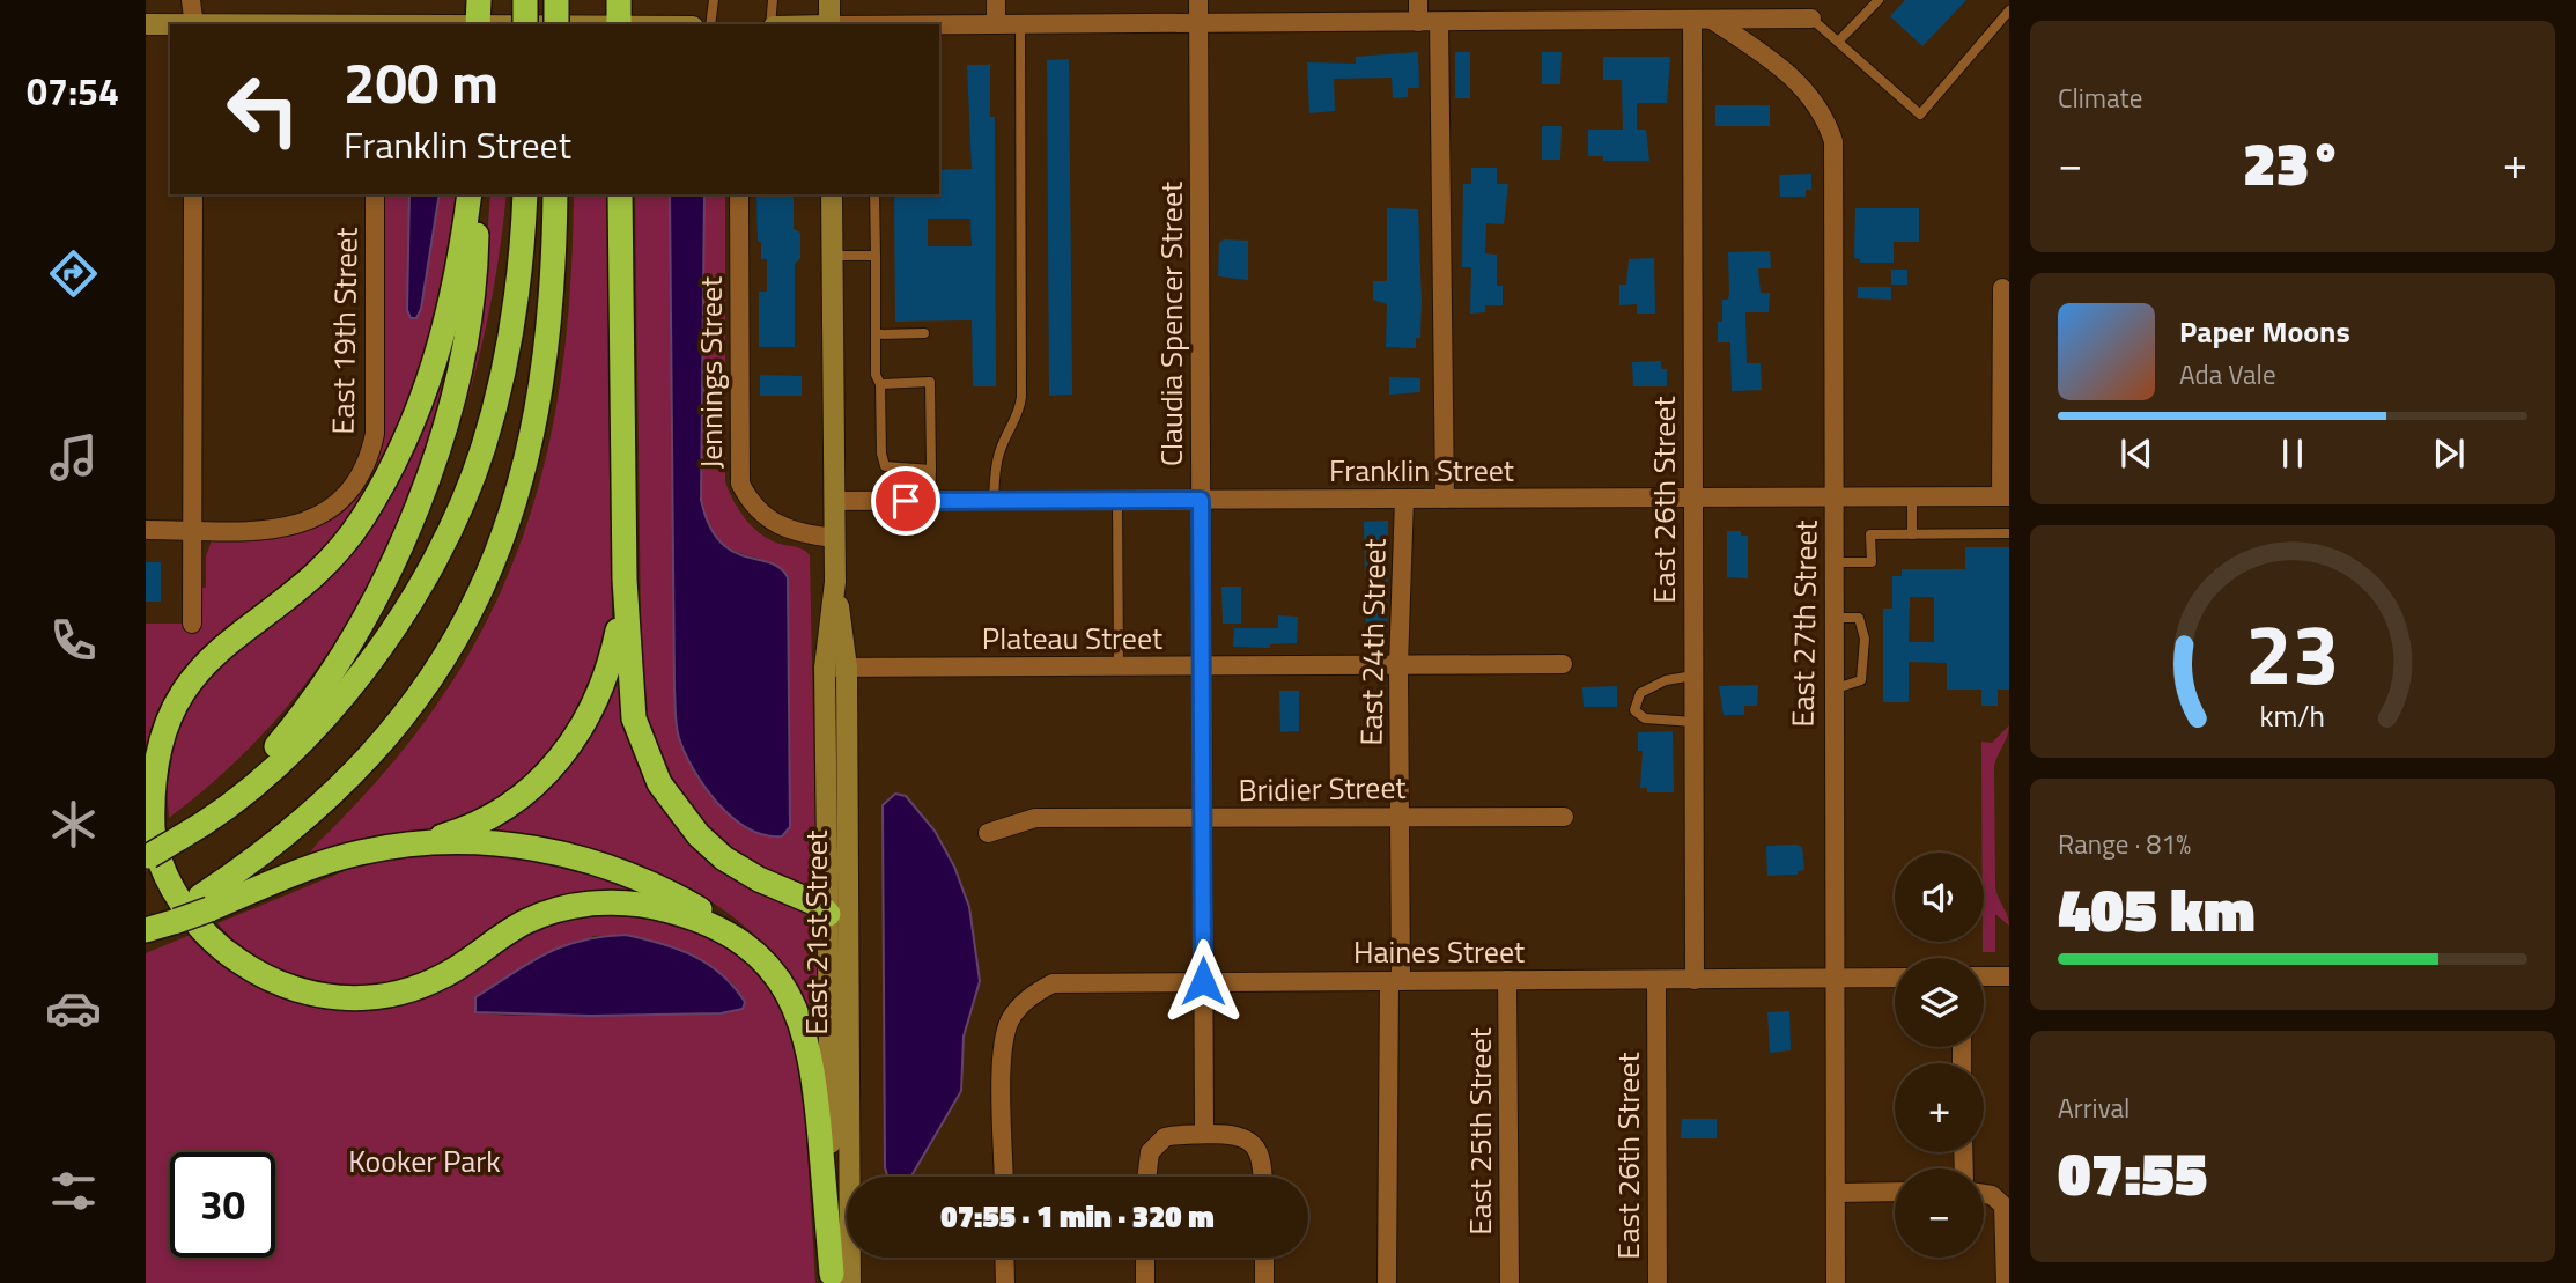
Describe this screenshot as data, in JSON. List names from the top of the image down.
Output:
{
  "streets": {
    "main road": ["East 21st Street"],
    "street": [
      "Claudia Spencer Street",
      "East 19th Street",
      "Jennings Street",
      "Franklin Street",
      "East 26th Street",
      "East 27th Street",
      "Plateau Street",
      "East 24th Street",
      "Bridier Street",
      "Haines Street",
      "East 25th Street"
    ]
  },
  "crossings": [
    ["Claudia Spencer Street", "Franklin Street"],
    ["Claudia Spencer Street", "Plateau Street"],
    ["Claudia Spencer Street", "Bridier Street"],
    ["Claudia Spencer Street", "Haines Street"],
    ["Jennings Street", "East 21st Street"],
    ["Franklin Street", "East 26th Street"],
    ["Franklin Street", "East 27th Street"],
    ["Franklin Street", "East 24th Street"],
    ["Franklin Street", "East 21st Street"],
    ["East 26th Street", "East 27th Street"],
    ["East 26th Street", "Haines Street"],
    ["East 27th Street", "Haines Street"],
    ["Plateau Street", "East 24th Street"],
    ["Plateau Street", "East 21st Street"],
    ["East 24th Street", "Bridier Street"],
    ["East 24th Street", "Haines Street"],
    ["Haines Street", "East 25th Street"]
  ],
  "parks": ["Kooker Park"],
  "page": {
    "tabs": "07:54",
    "tile": [
      "Climate",
      ["Range · 81%", "405 km"],
      ["Arrival", "07:55"]
    ],
    "turn": ["200 m", "Franklin Street"],
    "heat": ["−", "23°", "+"],
    "song": ["Paper Moons", "Ada Vale"],
    "map_buttons": ["+", "−"],
    "limit": "30",
    "trip": "07:55 · 1 min · 320 m",
    "gauge": ["23", "km/h"]
  }
}
